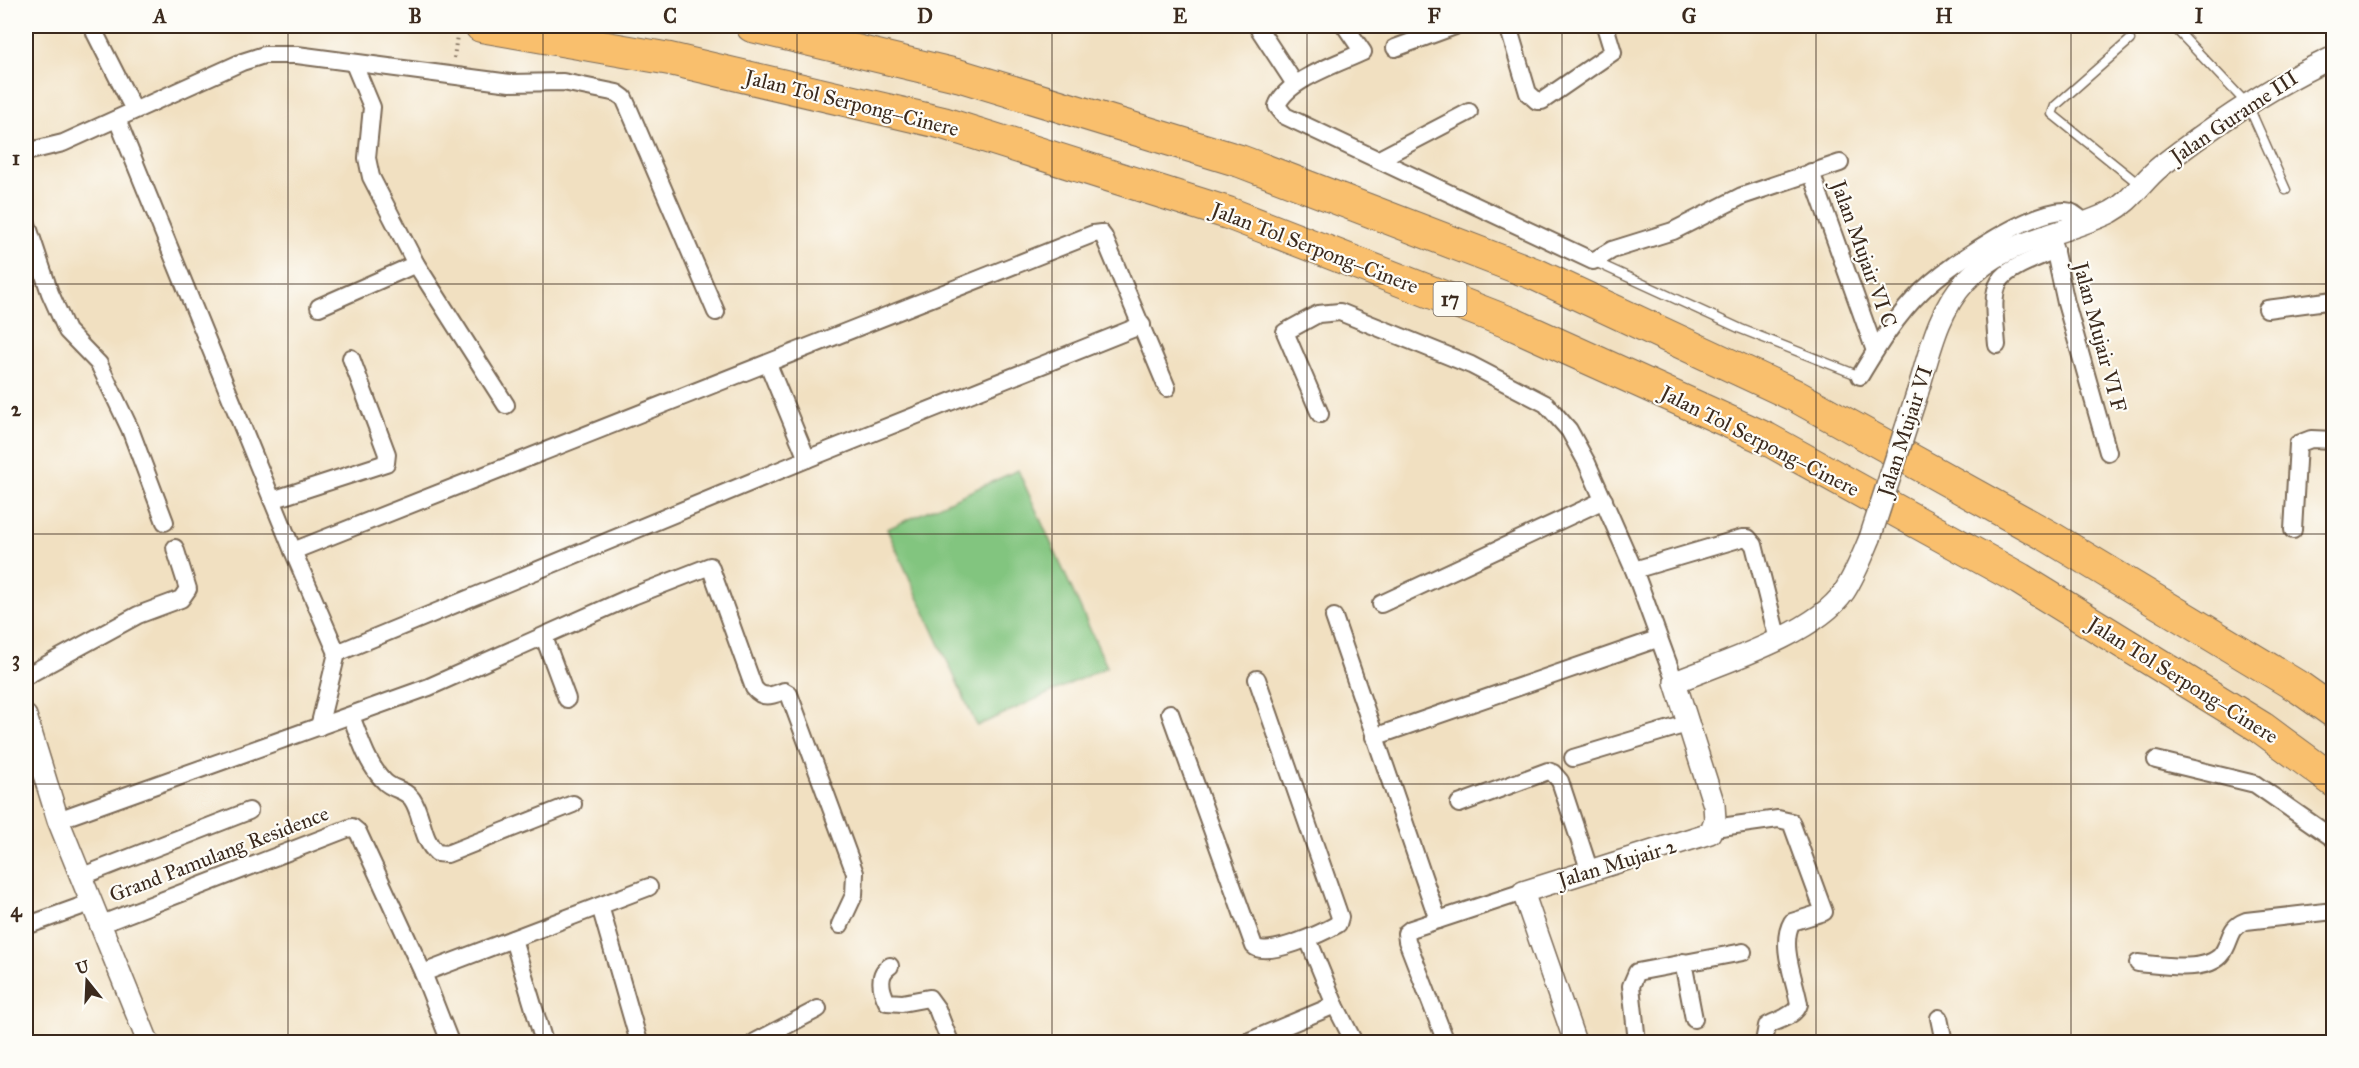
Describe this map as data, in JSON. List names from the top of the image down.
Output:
{
  "streets": {
    "highway": ["Jalan Tol Serpong–Cinere", "17"],
    "street": [
      "Jalan Gurame III",
      "Jalan Mujair VI C",
      "Jalan Mujair VI F",
      "Jalan Mujair VI",
      "Grand Pamulang Residence",
      "Jalan Mujair 2"
    ]
  },
  "crossings": [
    ["Jalan Gurame III", "Jalan Mujair VI"],
    ["Jalan Mujair VI F", "Jalan Mujair VI"]
  ],
  "north": "top",
  "grid": {
    "columns": [
      "A",
      "B",
      "C",
      "D",
      "E",
      "F",
      "G",
      "H",
      "I"
    ],
    "rows": [
      "1",
      "2",
      "3",
      "4"
    ]
  }
}
